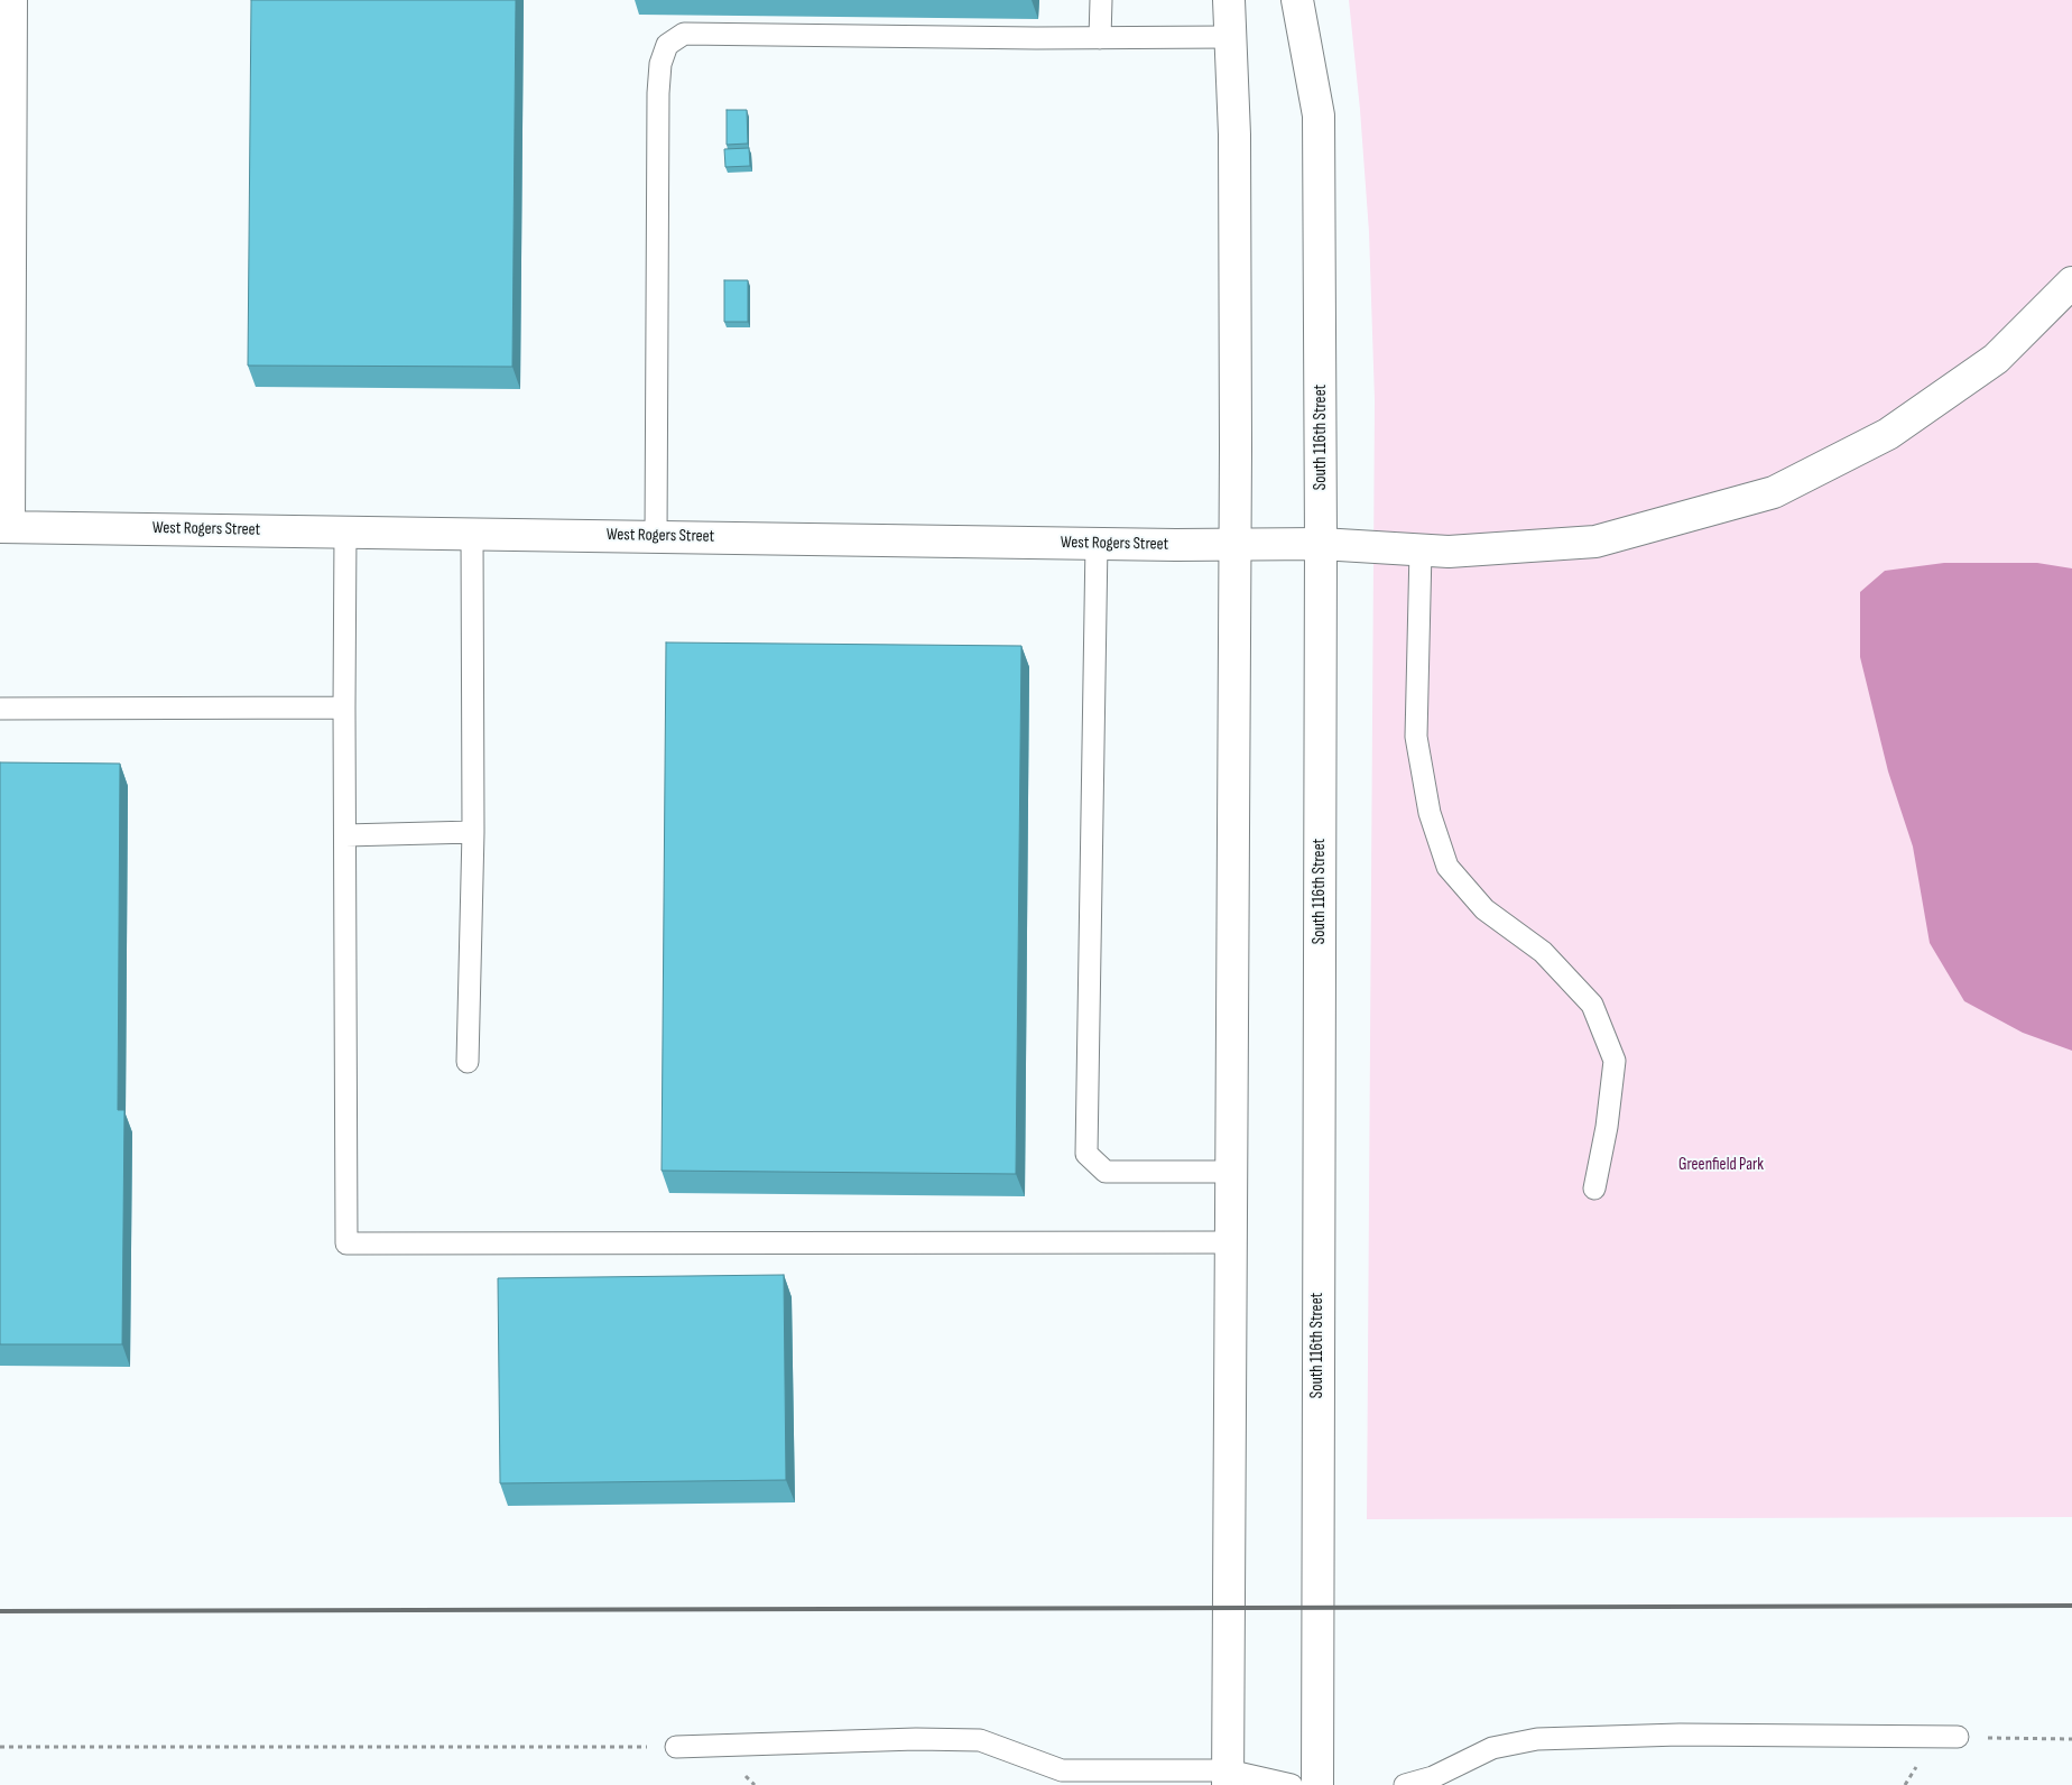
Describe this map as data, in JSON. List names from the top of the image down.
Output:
{
  "streets": {
    "street": ["South 116th Street", "West Rogers Street"]
  },
  "crossings": [
    ["South 116th Street", "West Rogers Street"]
  ],
  "parks": ["Greenfield Park"]
}
